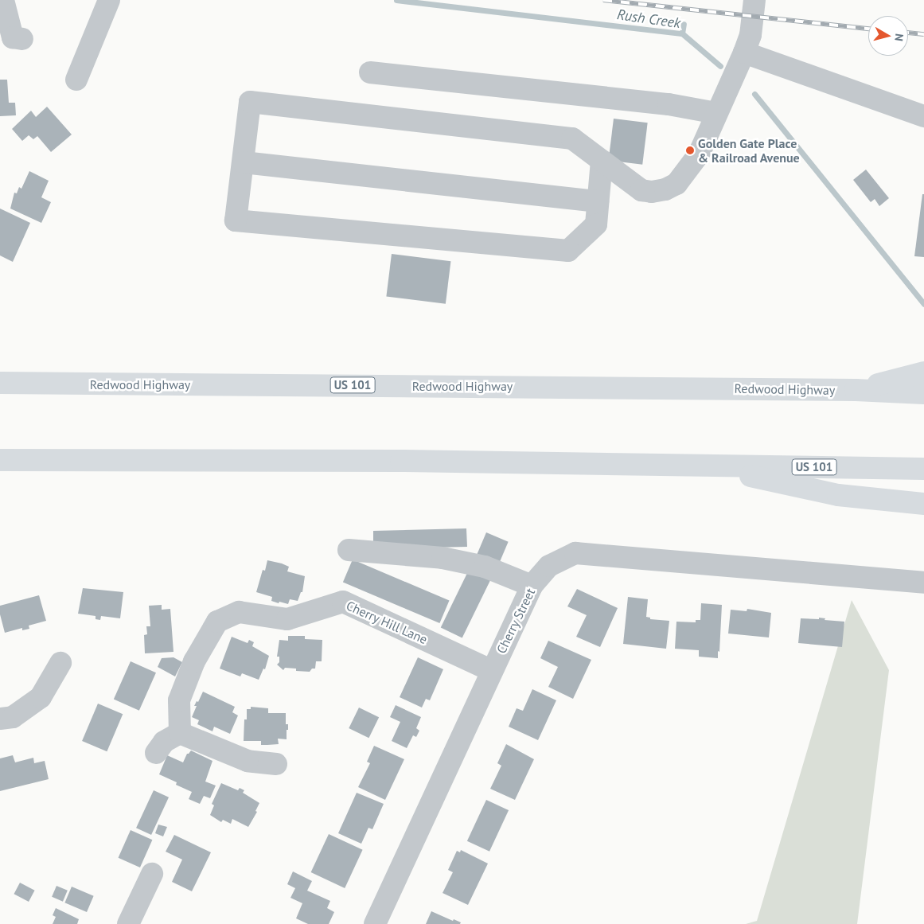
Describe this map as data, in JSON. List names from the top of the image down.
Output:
{
  "streets": {
    "highway": ["Redwood Highway", "US 101"],
    "street": ["Cherry Street", "Cherry Hill Lane"]
  },
  "crossings": [
    ["Cherry Street", "Cherry Hill Lane"]
  ],
  "water": ["Rush Creek"],
  "places": ["Golden Gate Place & Railroad Avenue"],
  "north": "right"
}
